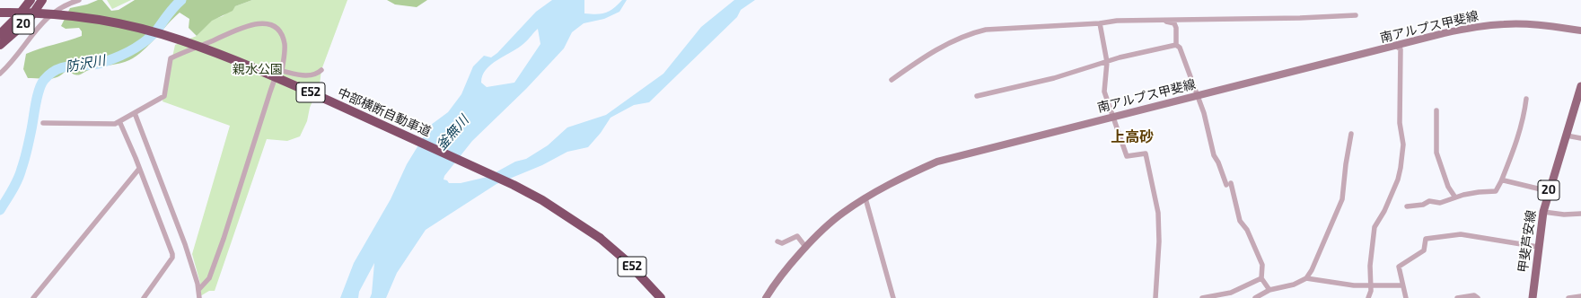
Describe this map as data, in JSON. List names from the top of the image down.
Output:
{
  "streets": {
    "highway": ["20", "E52", "中部横断自動車道"],
    "main road": ["南アルプス甲斐線", "甲斐芦安線"]
  },
  "districts": ["上高砂"],
  "water": ["防沢川", "釜無川"],
  "parks": ["親水公園"]
}
